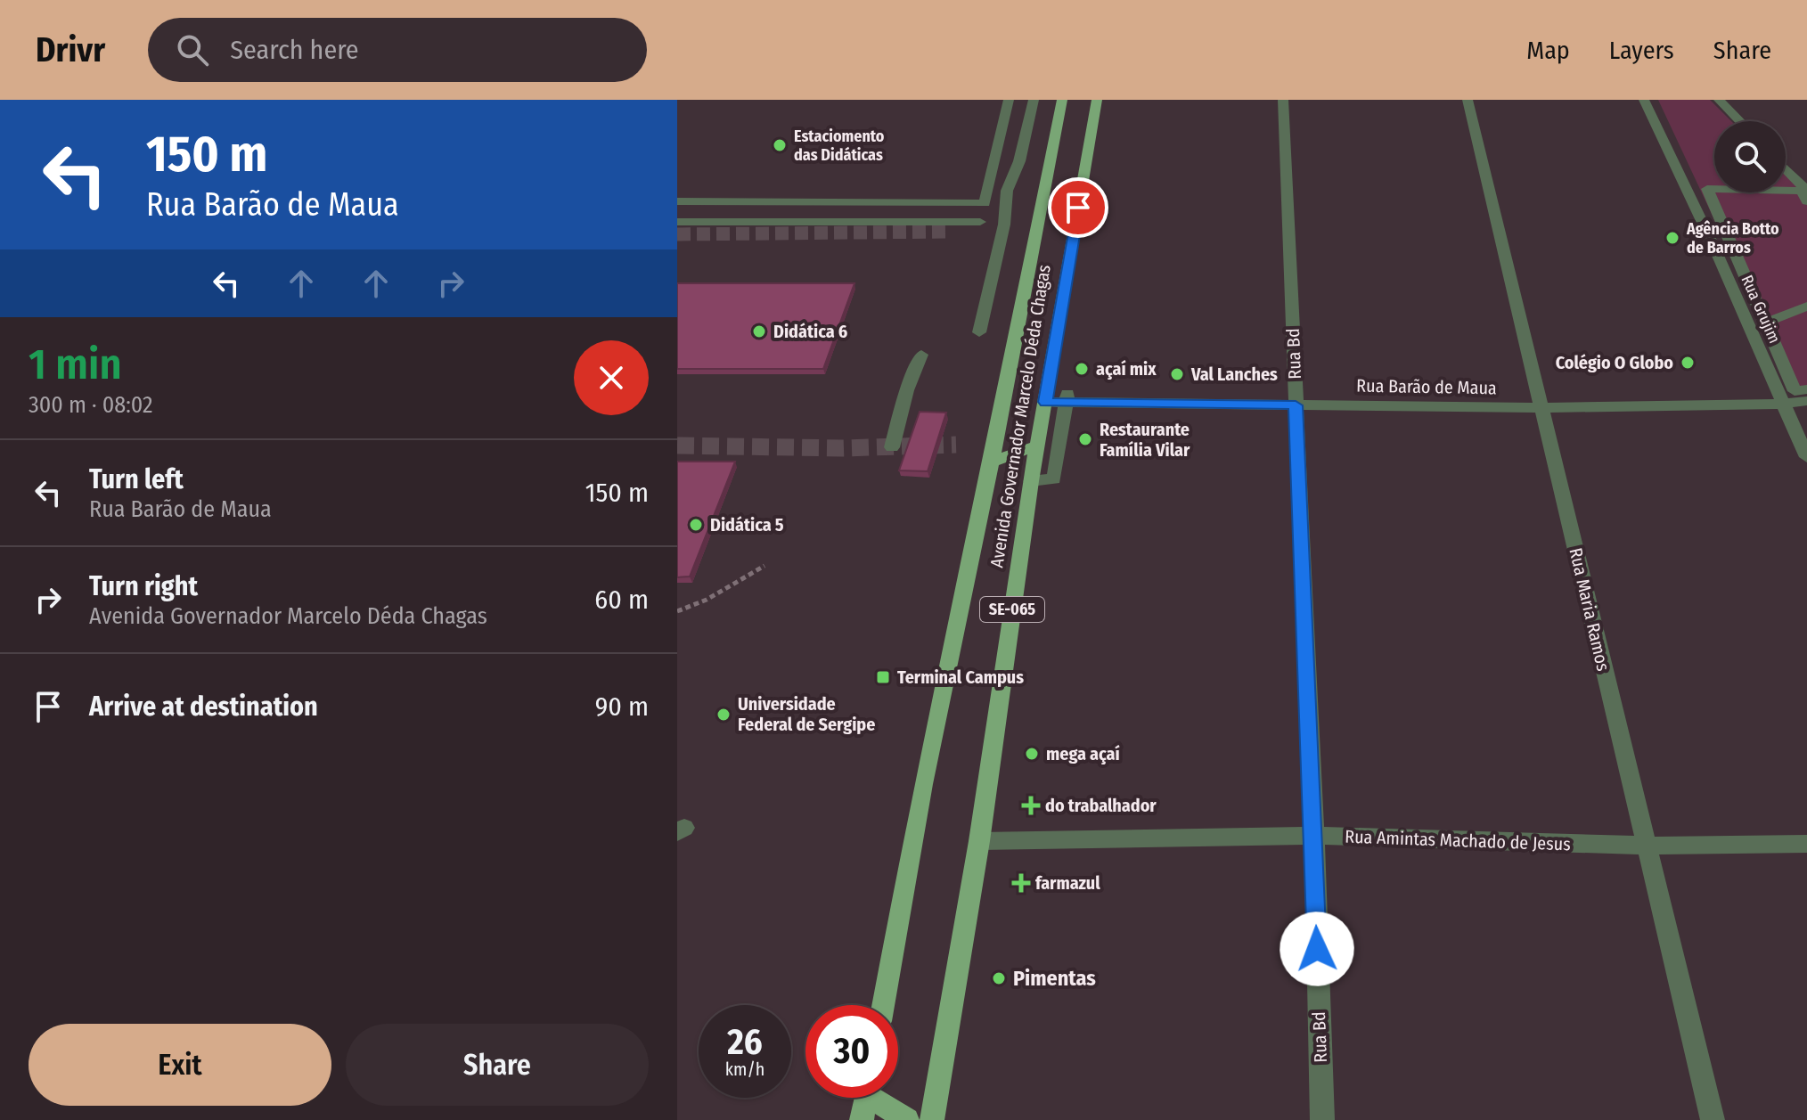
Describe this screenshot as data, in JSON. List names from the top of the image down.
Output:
{
  "streets": {
    "main road": ["Avenida Governador Marcelo Déda Chagas", "SE-065"],
    "street": [
      "Rua Grujim",
      "Rua Bd",
      "Rua Barão de Maua",
      "Rua Maria Ramos",
      "Rua Amintas Machado de Jesus"
    ]
  },
  "crossings": [
    ["Rua Grujim", "Rua Barão de Maua"],
    ["Rua Bd", "Rua Barão de Maua"],
    ["Rua Bd", "Rua Amintas Machado de Jesus"],
    ["Rua Barão de Maua", "Avenida Governador Marcelo Déda Chagas"],
    ["Rua Barão de Maua", "Rua Maria Ramos"],
    ["Avenida Governador Marcelo Déda Chagas", "Rua Amintas Machado de Jesus"],
    ["Rua Maria Ramos", "Rua Amintas Machado de Jesus"]
  ],
  "places": {
    "other": [
      "Estaciomento das Didáticas",
      "Agência Botto de Barros",
      "Didática 6",
      "Colégio O Globo",
      "açaí mix",
      "Val Lanches",
      "Restaurante Família Vilar",
      "Didática 5",
      "Universidade Federal de Sergipe",
      "mega açaí",
      "Pimentas"
    ],
    "transit": ["Terminal Campus"],
    "health": ["do trabalhador", "farmazul"]
  },
  "page": {
    "header": "Drivr",
    "search": "Search here",
    "nav": ["Map", "Layers", "Share"],
    "turn": ["150 m", "Rua Barão de Maua"],
    "heading": ["1 min", "300 m · 08:02"],
    "list": [
      {
        "name": "Turn left",
        "note": "Rua Barão de Maua",
        "value": "150 m"
      },
      {
        "name": "Turn right",
        "note": "Avenida Governador Marcelo Déda Chagas",
        "value": "60 m"
      },
      {
        "name": "Arrive at destination",
        "value": "90 m"
      }
    ],
    "speed": "26 km/h",
    "limit": "30",
    "buttons": ["Exit", "Share"]
  }
}
